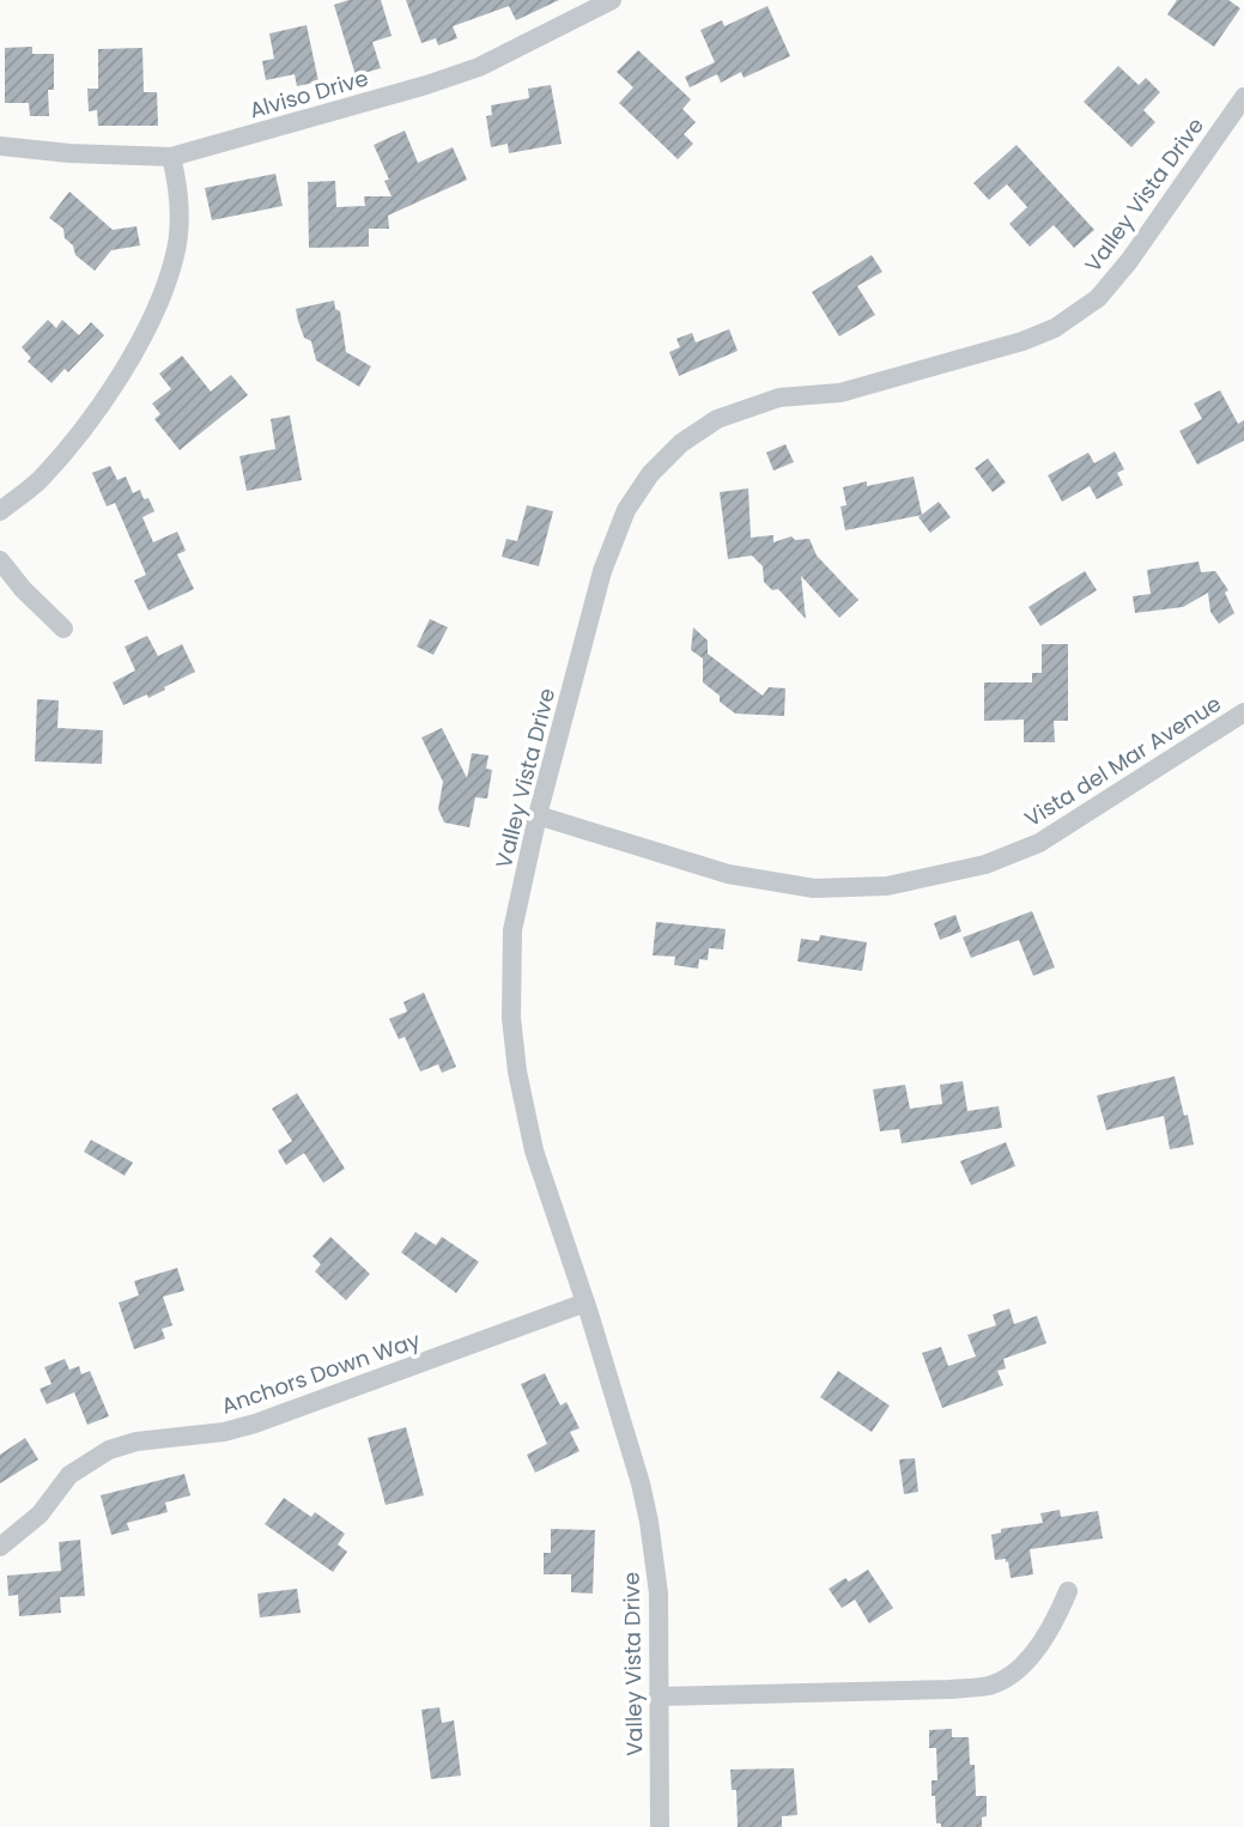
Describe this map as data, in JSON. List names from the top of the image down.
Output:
{
  "streets": {
    "street": [
      "Alviso Drive",
      "Valley Vista Drive",
      "Vista del Mar Avenue",
      "Anchors Down Way"
    ]
  },
  "crossings": [
    ["Valley Vista Drive", "Vista del Mar Avenue"],
    ["Valley Vista Drive", "Anchors Down Way"]
  ]
}
